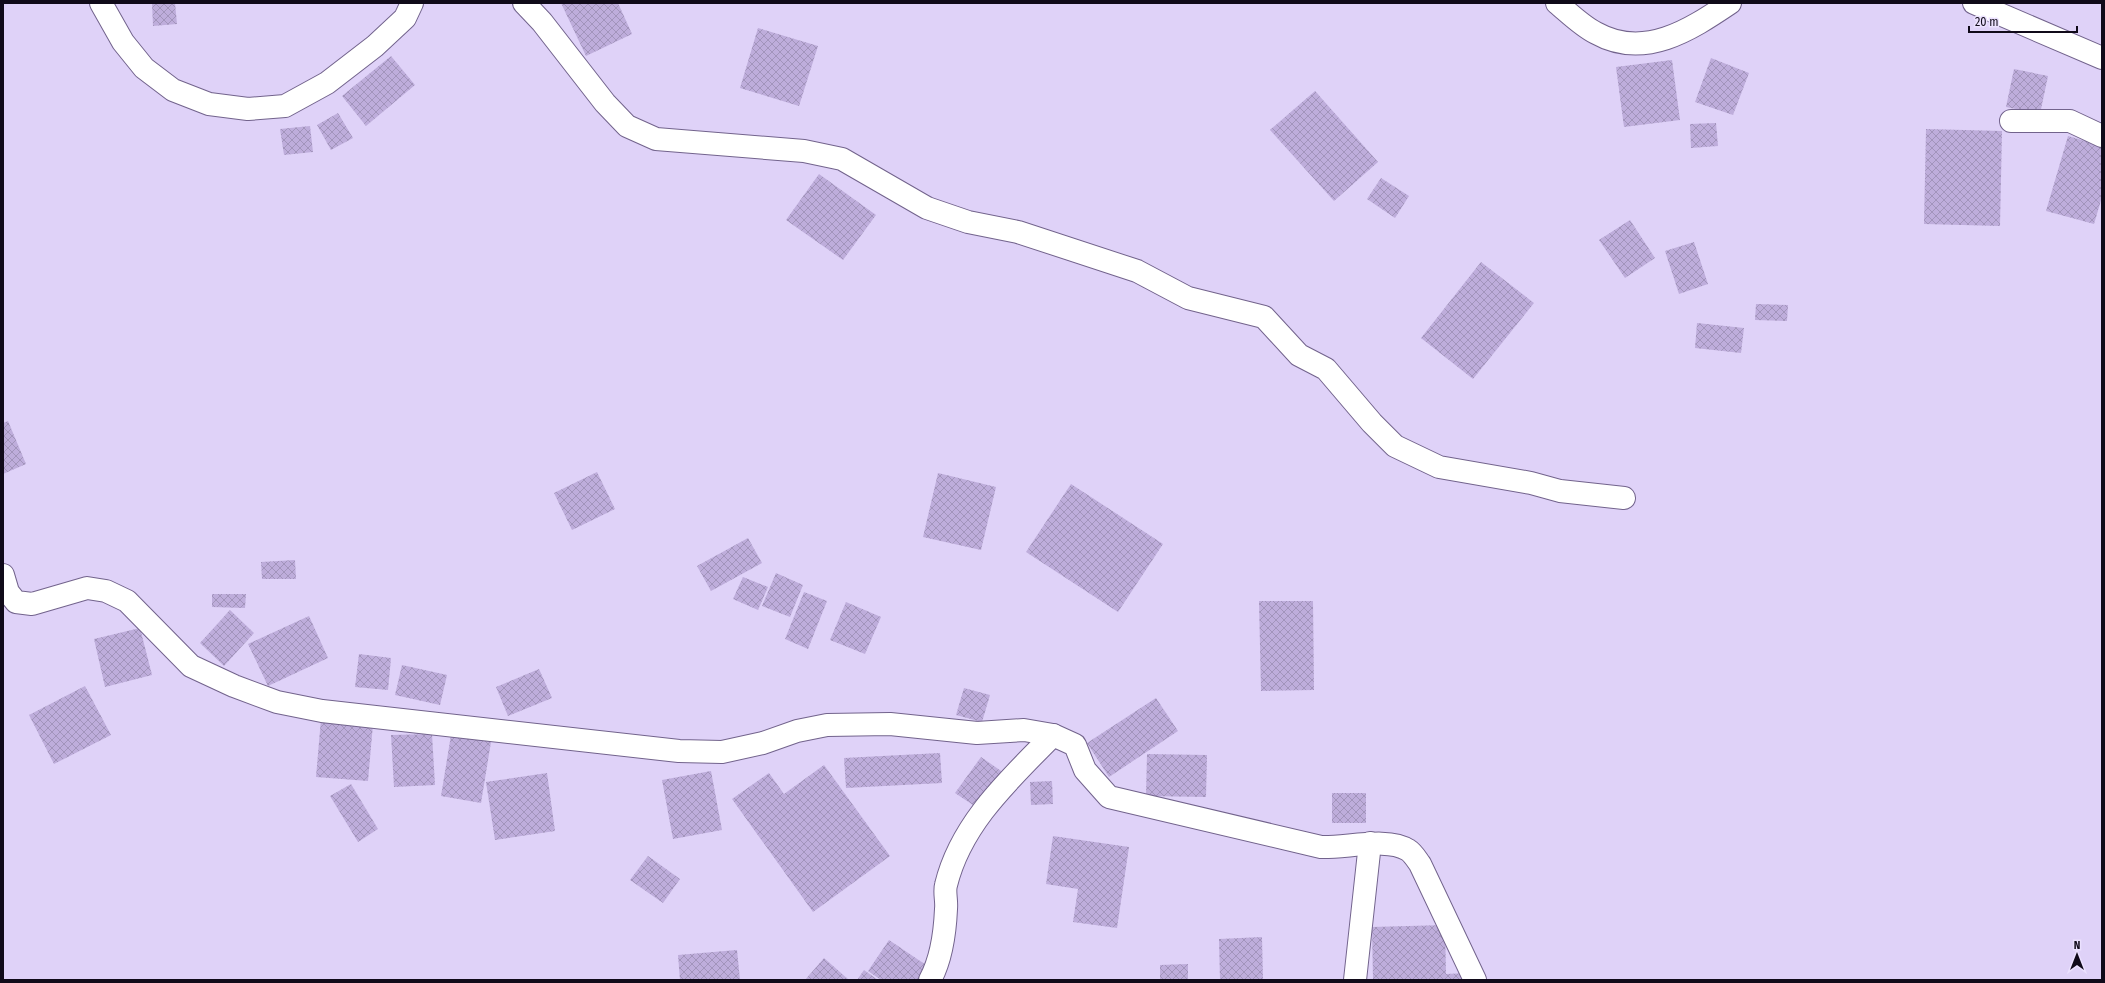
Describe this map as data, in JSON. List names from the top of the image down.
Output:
{
  "scale_bar": "20 m",
  "north": "top"
}
